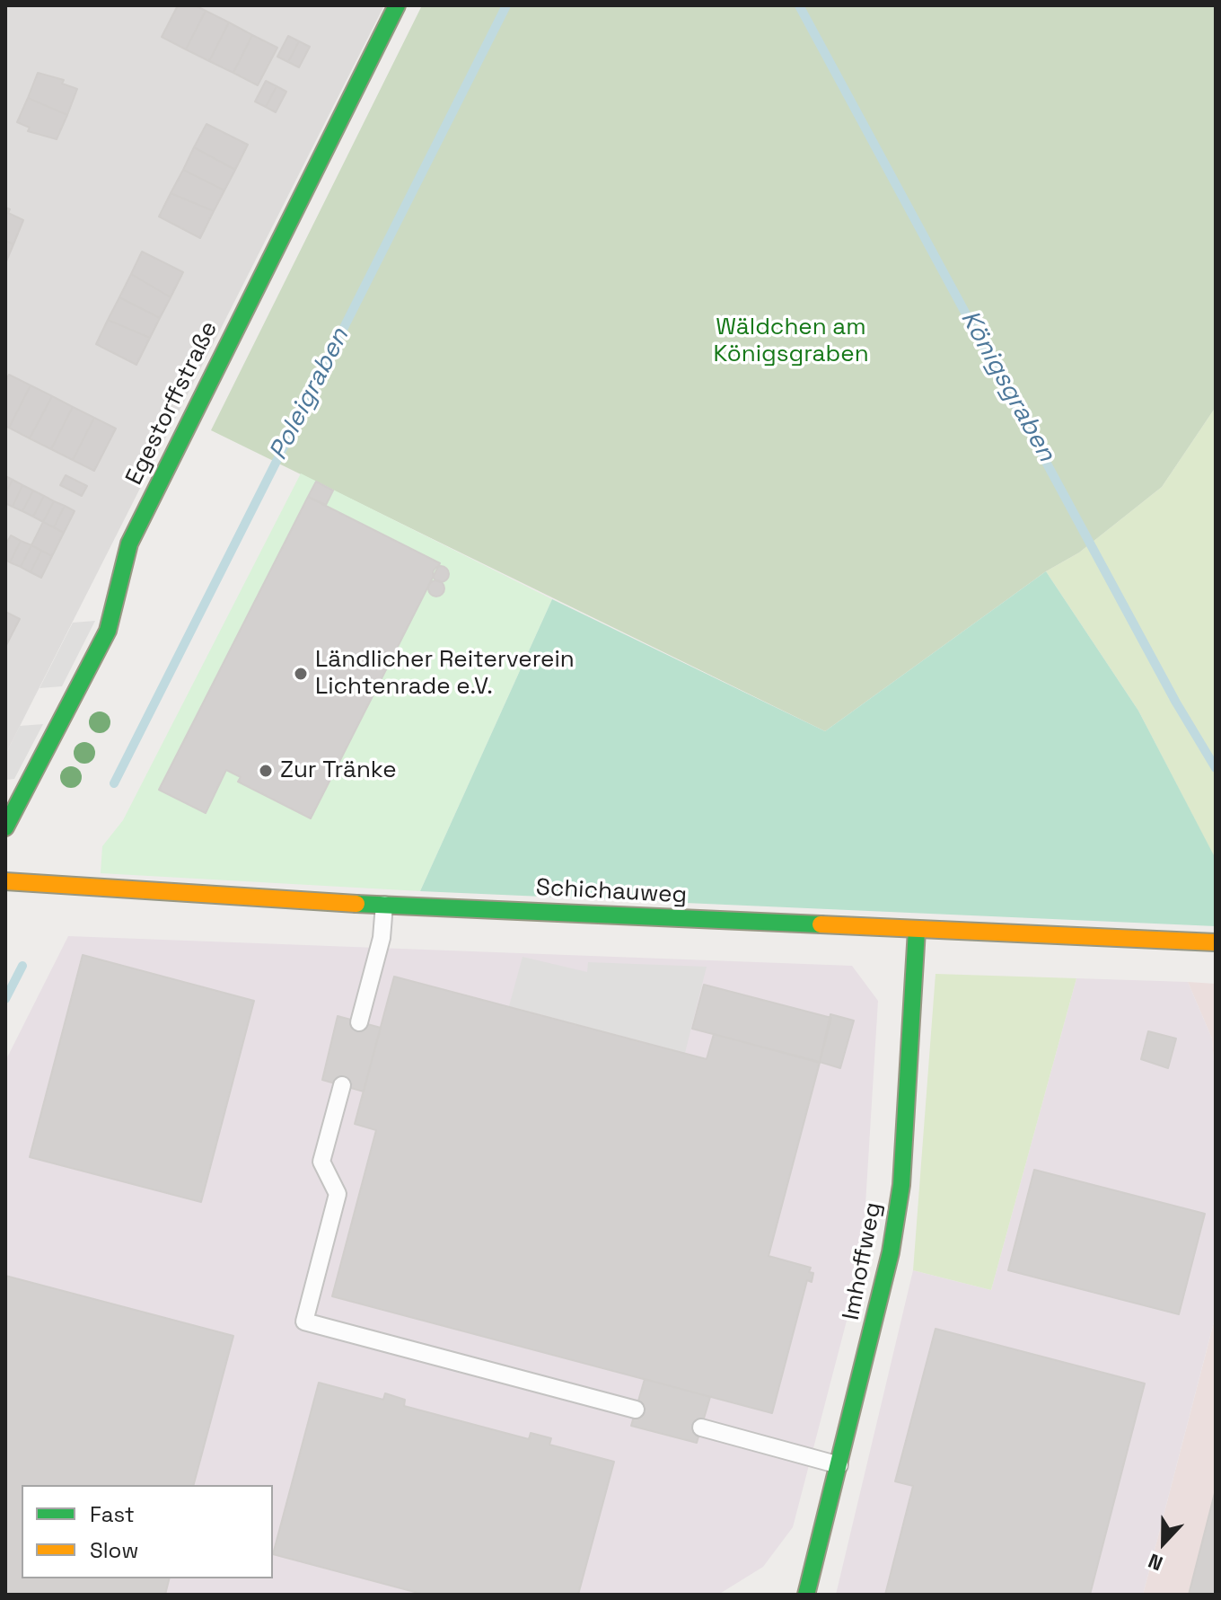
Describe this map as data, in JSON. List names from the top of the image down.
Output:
{
  "streets": {
    "street": ["Egestorffstraße", "Schichauweg", "Imhoffweg"]
  },
  "crossings": [
    ["Schichauweg", "Imhoffweg"]
  ],
  "water": ["Königsgraben", "Poleigraben"],
  "parks": ["Wäldchen am Königsgraben"],
  "places": ["Ländlicher Reiterverein Lichtenrade e.V.", "Zur Tränke"],
  "legend": ["Fast", "Slow"],
  "north": "bottom"
}
